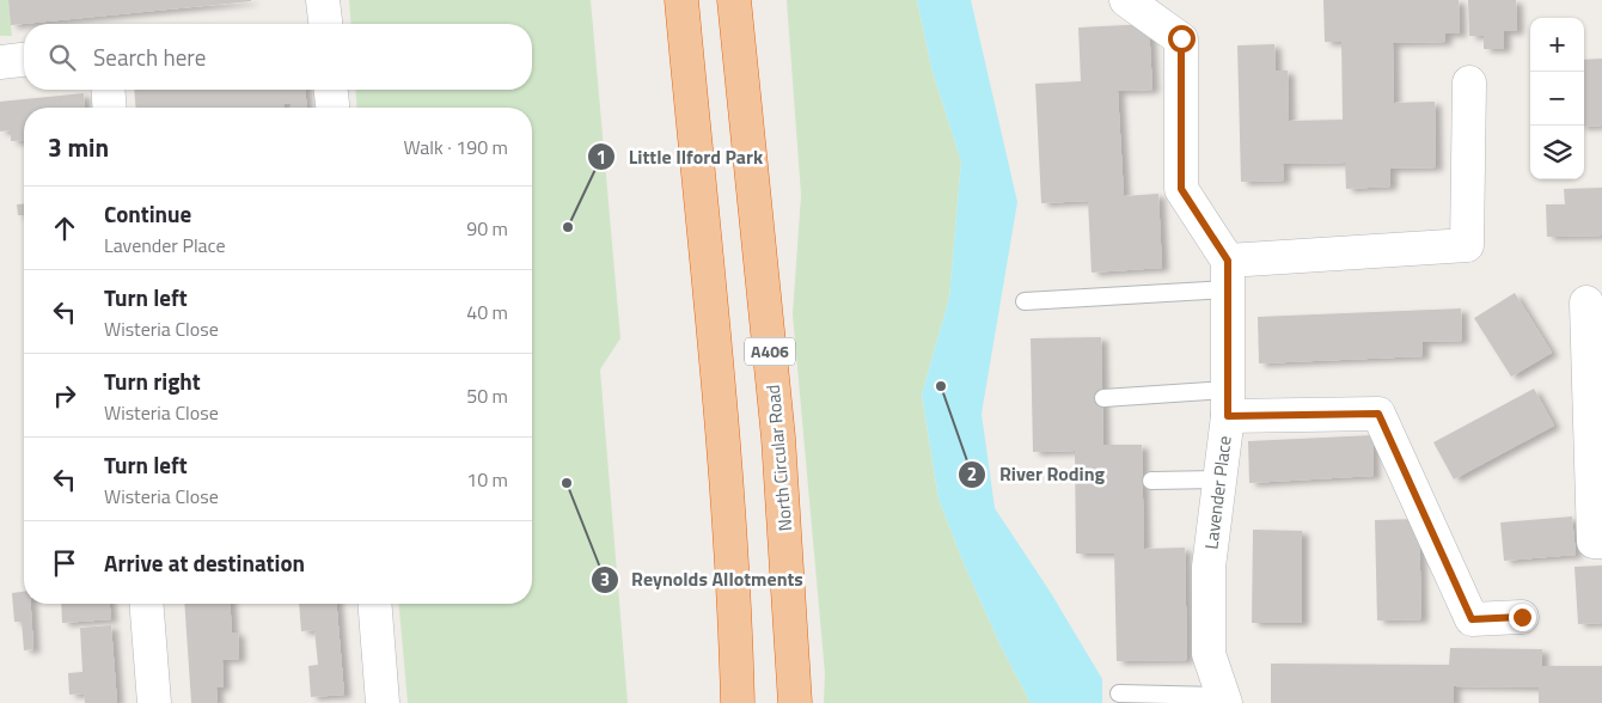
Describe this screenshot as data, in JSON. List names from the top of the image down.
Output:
{
  "streets": {
    "highway": ["A406", "North Circular Road"],
    "street": ["Lavender Place"]
  },
  "places": ["Little Ilford Park", "River Roding", "Reynolds Allotments"],
  "page": {
    "map_buttons": ["+", "−"],
    "search": "Search here",
    "heading": ["3 min", "Walk · 190 m"],
    "list": [
      ["Continue", "Lavender Place", "90 m"],
      ["Turn left", "Wisteria Close", "40 m"],
      ["Turn right", "Wisteria Close", "50 m"],
      ["Turn left", "Wisteria Close", "10 m"],
      "Arrive at destination"
    ]
  }
}
